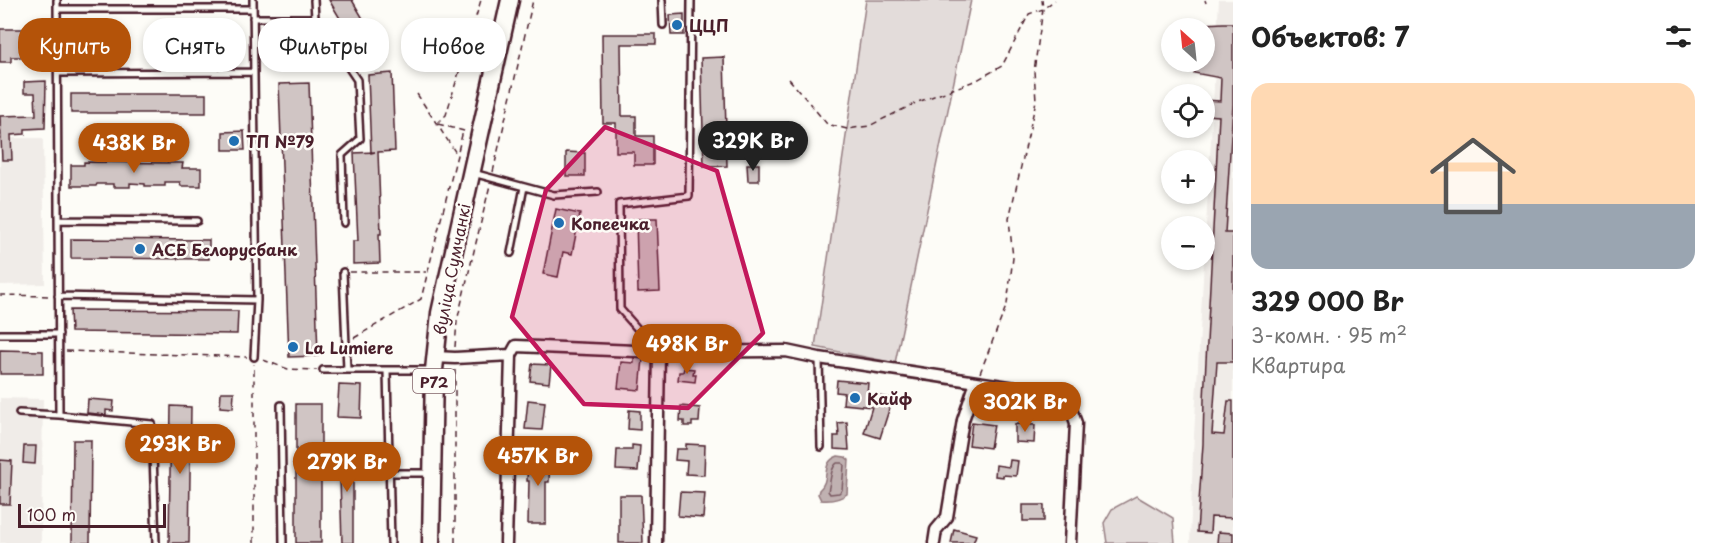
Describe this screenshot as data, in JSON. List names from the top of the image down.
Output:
{
  "streets": {
    "main road": ["вуліца Сумчанкі", "Р72"]
  },
  "places": [
    "ЦЦП",
    "ТП №79",
    "Копеечка",
    "АСБ Белорусбанк",
    "La Lumiere",
    "Кайф"
  ],
  "scale_bar": "100 m",
  "north": "top left",
  "page": {
    "heading": "Объектов: 7",
    "map_buttons": ["+", "−"],
    "chip": [
      "Купить",
      "Снять",
      "Фильтры",
      "Новое"
    ],
    "list": [
      {
        "name": "329 000 Br",
        "note": "3-комн. · 95 m² · Квартира"
      }
    ],
    "price": [
      "329K Br",
      "438K Br",
      "498K Br",
      "302K Br",
      "293K Br",
      "457K Br",
      "279K Br"
    ],
    "scale": "100 m"
  }
}
